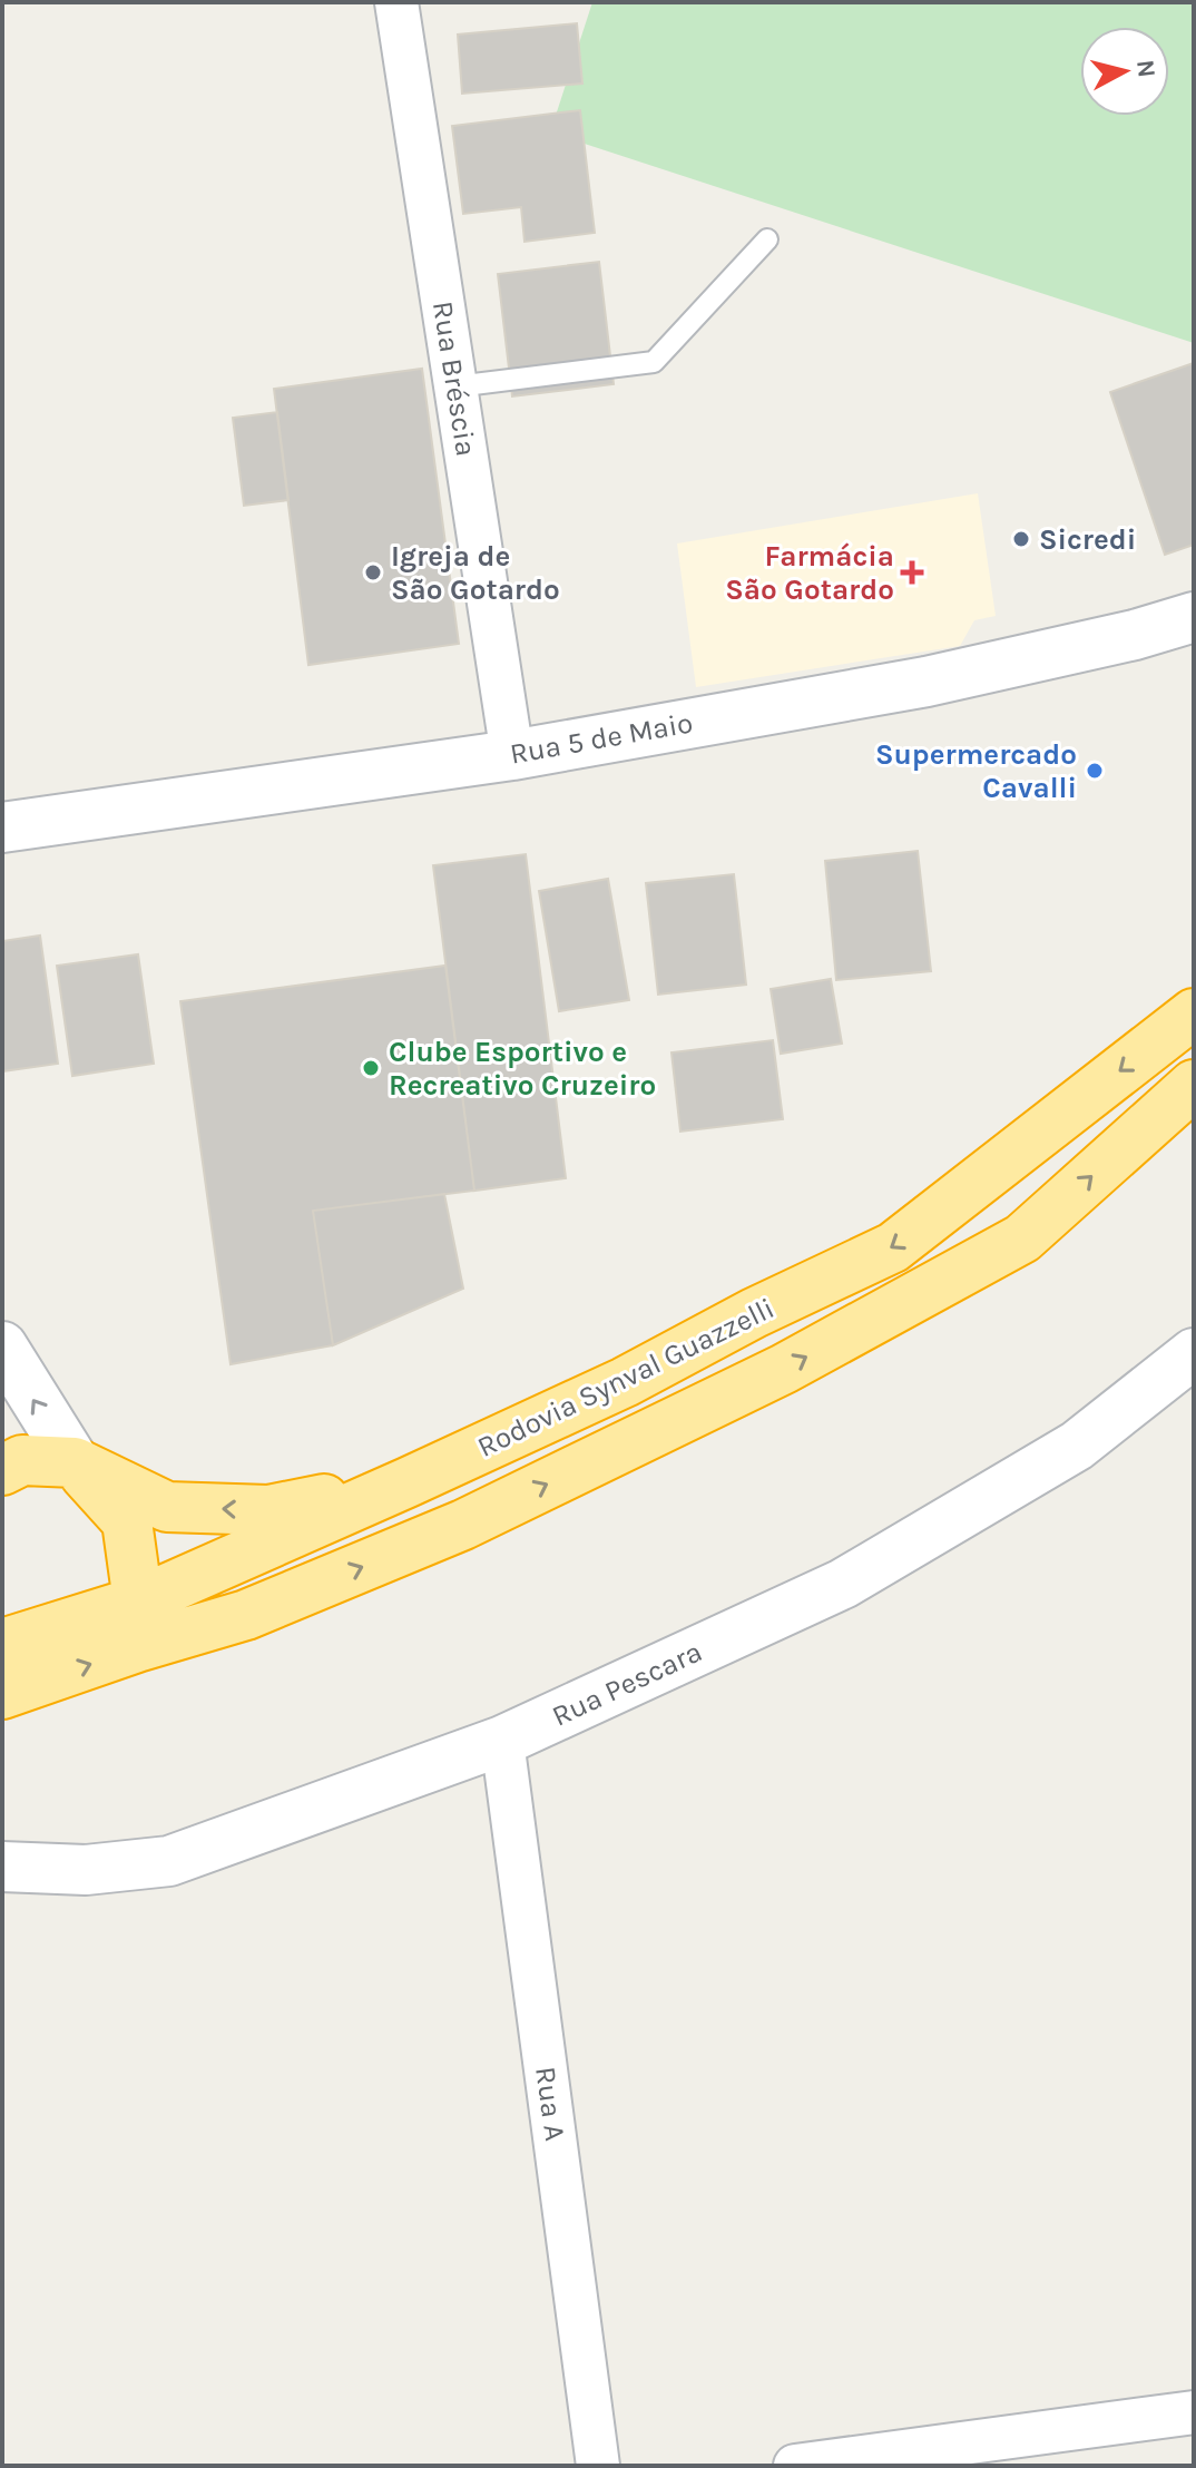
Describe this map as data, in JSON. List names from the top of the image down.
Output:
{
  "streets": {
    "highway": ["Rodovia Synval Guazzelli"],
    "street": [
      "Rua Bréscia",
      "Rua 5 de Maio",
      "Rua Pescara",
      "Rua A"
    ]
  },
  "crossings": [
    ["Rua Bréscia", "Rua 5 de Maio"],
    ["Rua Pescara", "Rua A"]
  ],
  "places": {
    "other": [
      "Sicredi",
      "Igreja de São Gotardo",
      "Supermercado Cavalli",
      "Clube Esportivo e Recreativo Cruzeiro"
    ],
    "health": ["Farmácia São Gotardo"]
  },
  "north": "right"
}
